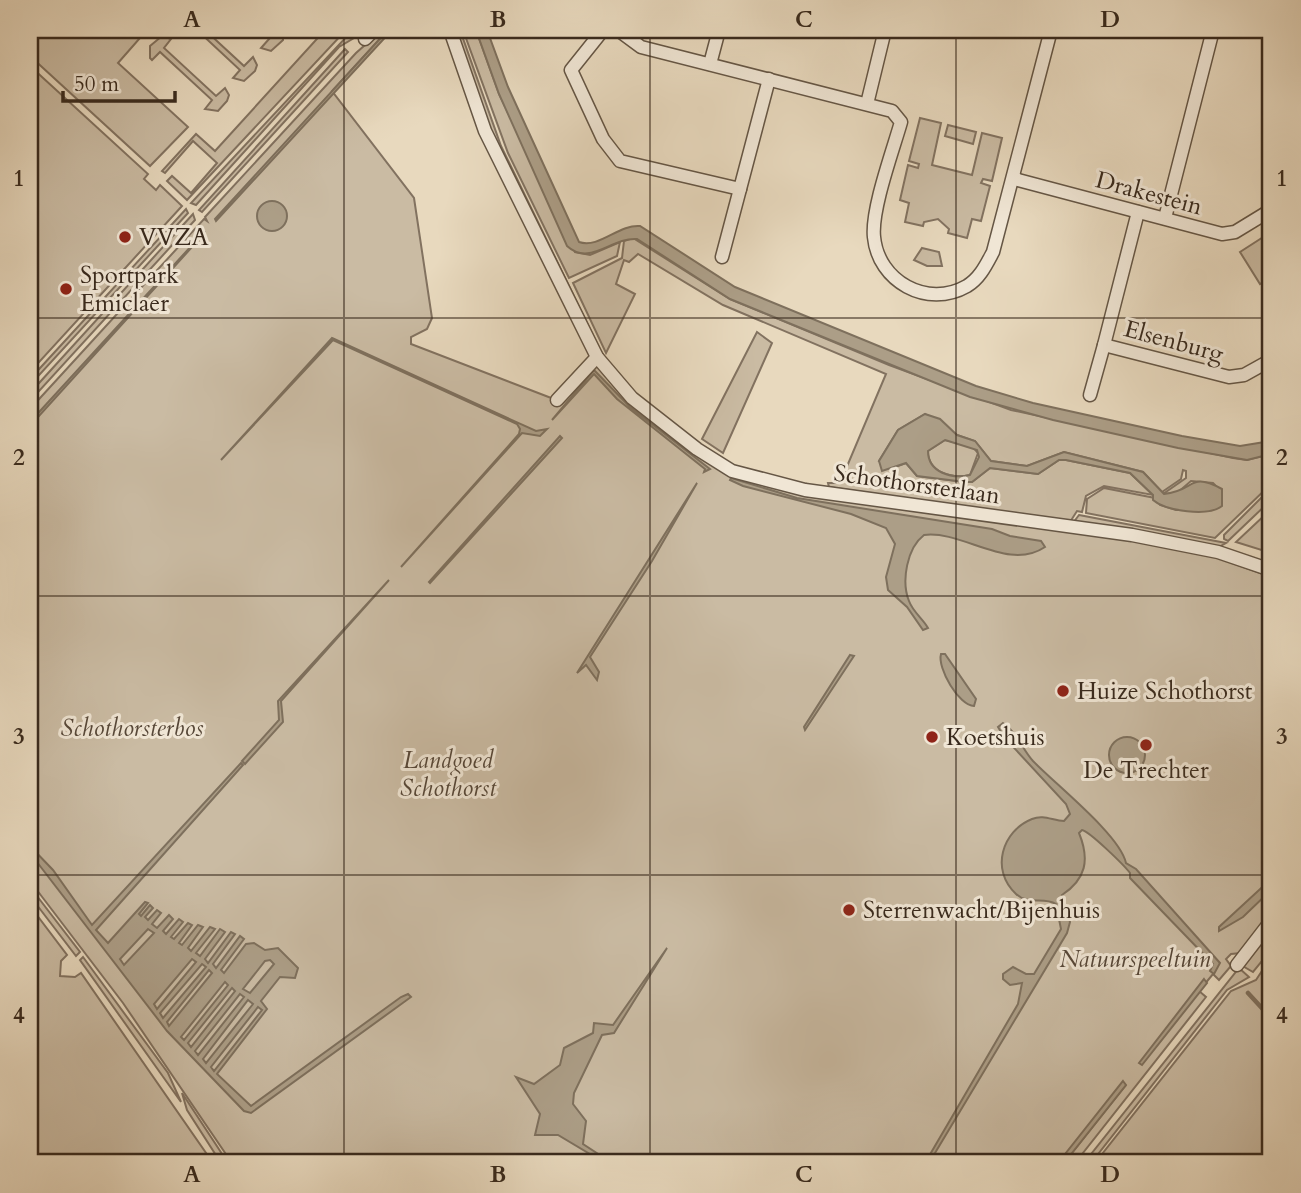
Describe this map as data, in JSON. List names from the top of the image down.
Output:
{
  "streets": {
    "street": ["Drakestein", "Elsenburg", "Schothorsterlaan"]
  },
  "crossings": [
    ["Drakestein", "Elsenburg"]
  ],
  "parks": ["Schothorsterbos", "Landgoed Schothorst", "Natuurspeeltuin"],
  "places": [
    "VVZA",
    "Sportpark Emiclaer",
    "Huize Schothorst",
    "Koetshuis",
    "De Trechter",
    "Sterrenwacht/Bijenhuis"
  ],
  "scale_bar": "50 m",
  "grid": {
    "columns": [
      "A",
      "B",
      "C",
      "D"
    ],
    "rows": [
      "1",
      "2",
      "3",
      "4"
    ]
  }
}
